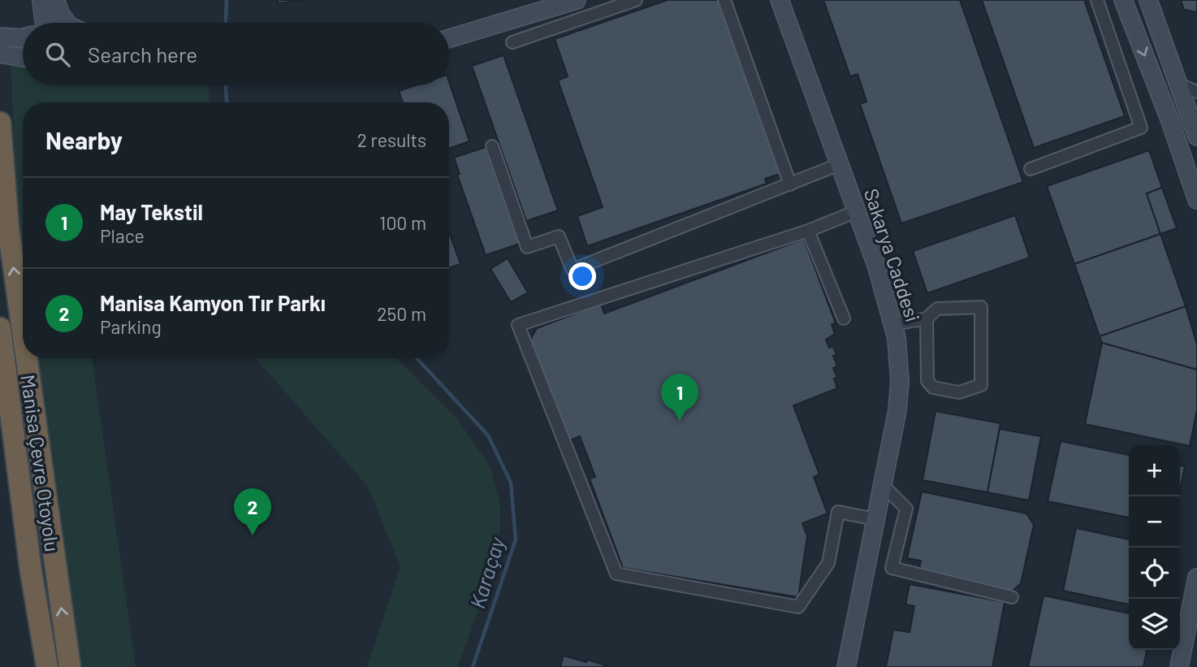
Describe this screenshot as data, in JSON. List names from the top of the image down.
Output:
{
  "streets": {
    "highway": ["Manisa Çevre Otoyolu"],
    "street": ["Sakarya Caddesi"]
  },
  "water": ["Karaçay"],
  "page": {
    "search": "Search here",
    "heading": ["Nearby", "2 results"],
    "list": [
      {
        "mark": "1",
        "name": "May Tekstil",
        "note": "Place",
        "value": "100 m"
      },
      {
        "mark": "2",
        "name": "Manisa Kamyon Tır Parkı",
        "note": "Parking",
        "value": "250 m"
      }
    ],
    "pins": ["1", "2"],
    "map_buttons": ["+", "−"]
  }
}
